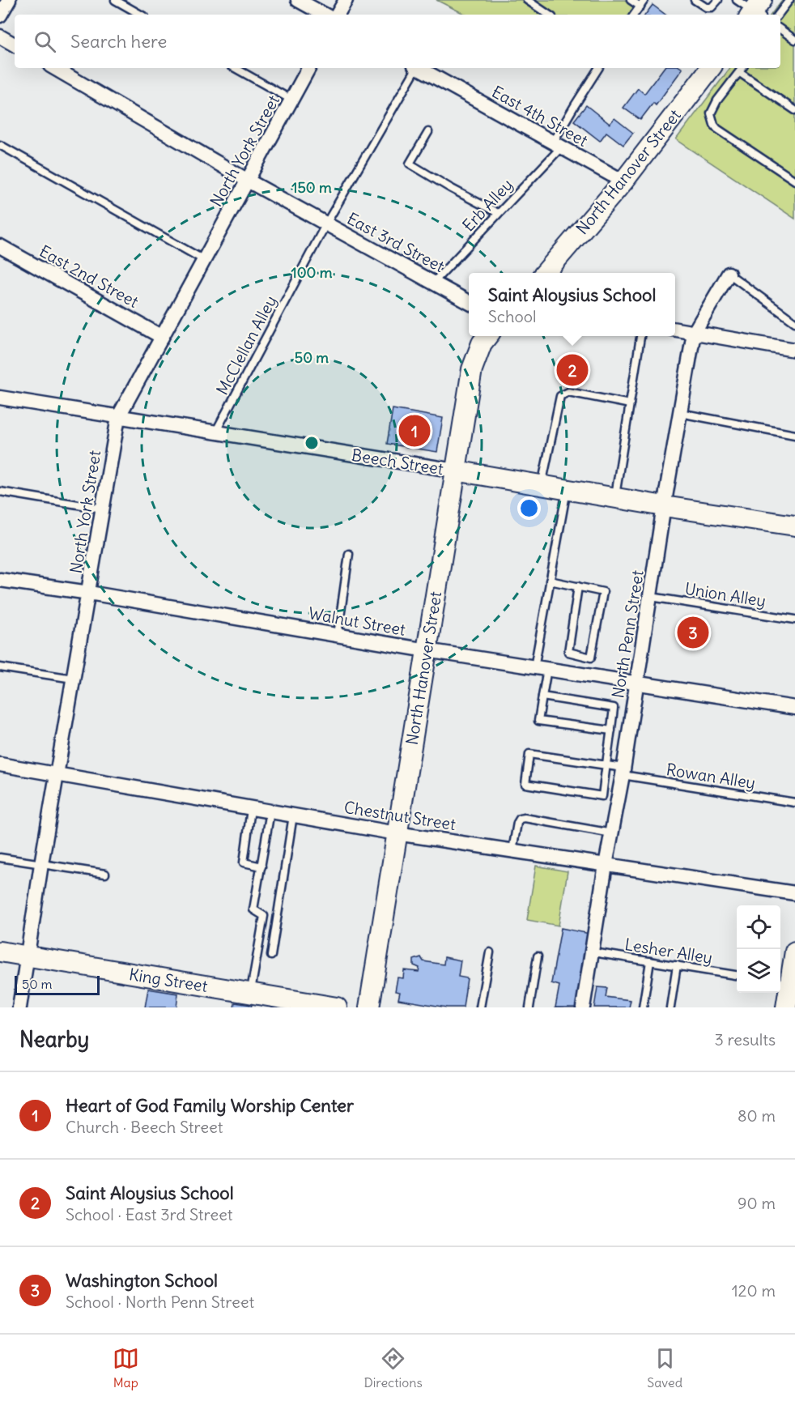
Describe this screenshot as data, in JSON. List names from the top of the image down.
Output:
{
  "streets": {
    "street": [
      "East 4th Street",
      "North York Street",
      "North Hanover Street",
      "East 3rd Street",
      "East 2nd Street",
      "Beech Street",
      "Walnut Street",
      "North Penn Street",
      "Chestnut Street",
      "King Street"
    ],
    "lane": [
      "Erb Alley",
      "McClellan Alley",
      "Union Alley",
      "Rowan Alley",
      "Lesher Alley"
    ]
  },
  "crossings": [
    ["East 4th Street", "North Hanover Street"],
    ["East 4th Street", "Erb Alley"],
    ["North York Street", "East 3rd Street"],
    ["North York Street", "East 2nd Street"],
    ["North York Street", "Beech Street"],
    ["North York Street", "Walnut Street"],
    ["North York Street", "Chestnut Street"],
    ["North York Street", "King Street"],
    ["North Hanover Street", "Beech Street"],
    ["North Hanover Street", "Walnut Street"],
    ["North Hanover Street", "Chestnut Street"],
    ["Erb Alley", "East 3rd Street"],
    ["East 3rd Street", "McClellan Alley"],
    ["McClellan Alley", "Beech Street"],
    ["Beech Street", "North Penn Street"],
    ["Union Alley", "North Penn Street"],
    ["Walnut Street", "North Penn Street"],
    ["North Penn Street", "Rowan Alley"],
    ["North Penn Street", "Chestnut Street"],
    ["North Penn Street", "Lesher Alley"]
  ],
  "scale_bar": "50 m",
  "page": {
    "search": "Search here",
    "popup": ["Saint Aloysius School", "School"],
    "pins": ["2", "1", "3"],
    "scale": "50 m",
    "heading": ["Nearby", "3 results"],
    "list": [
      {
        "mark": "1",
        "name": "Heart of God Family Worship Center",
        "note": "Church · Beech Street",
        "value": "80 m"
      },
      {
        "mark": "2",
        "name": "Saint Aloysius School",
        "note": "School · East 3rd Street",
        "value": "90 m"
      },
      {
        "mark": "3",
        "name": "Washington School",
        "note": "School · North Penn Street",
        "value": "120 m"
      }
    ],
    "nav": ["Map", "Directions", "Saved"]
  },
  "rings": ["150 m", "100 m", "50 m"]
}
